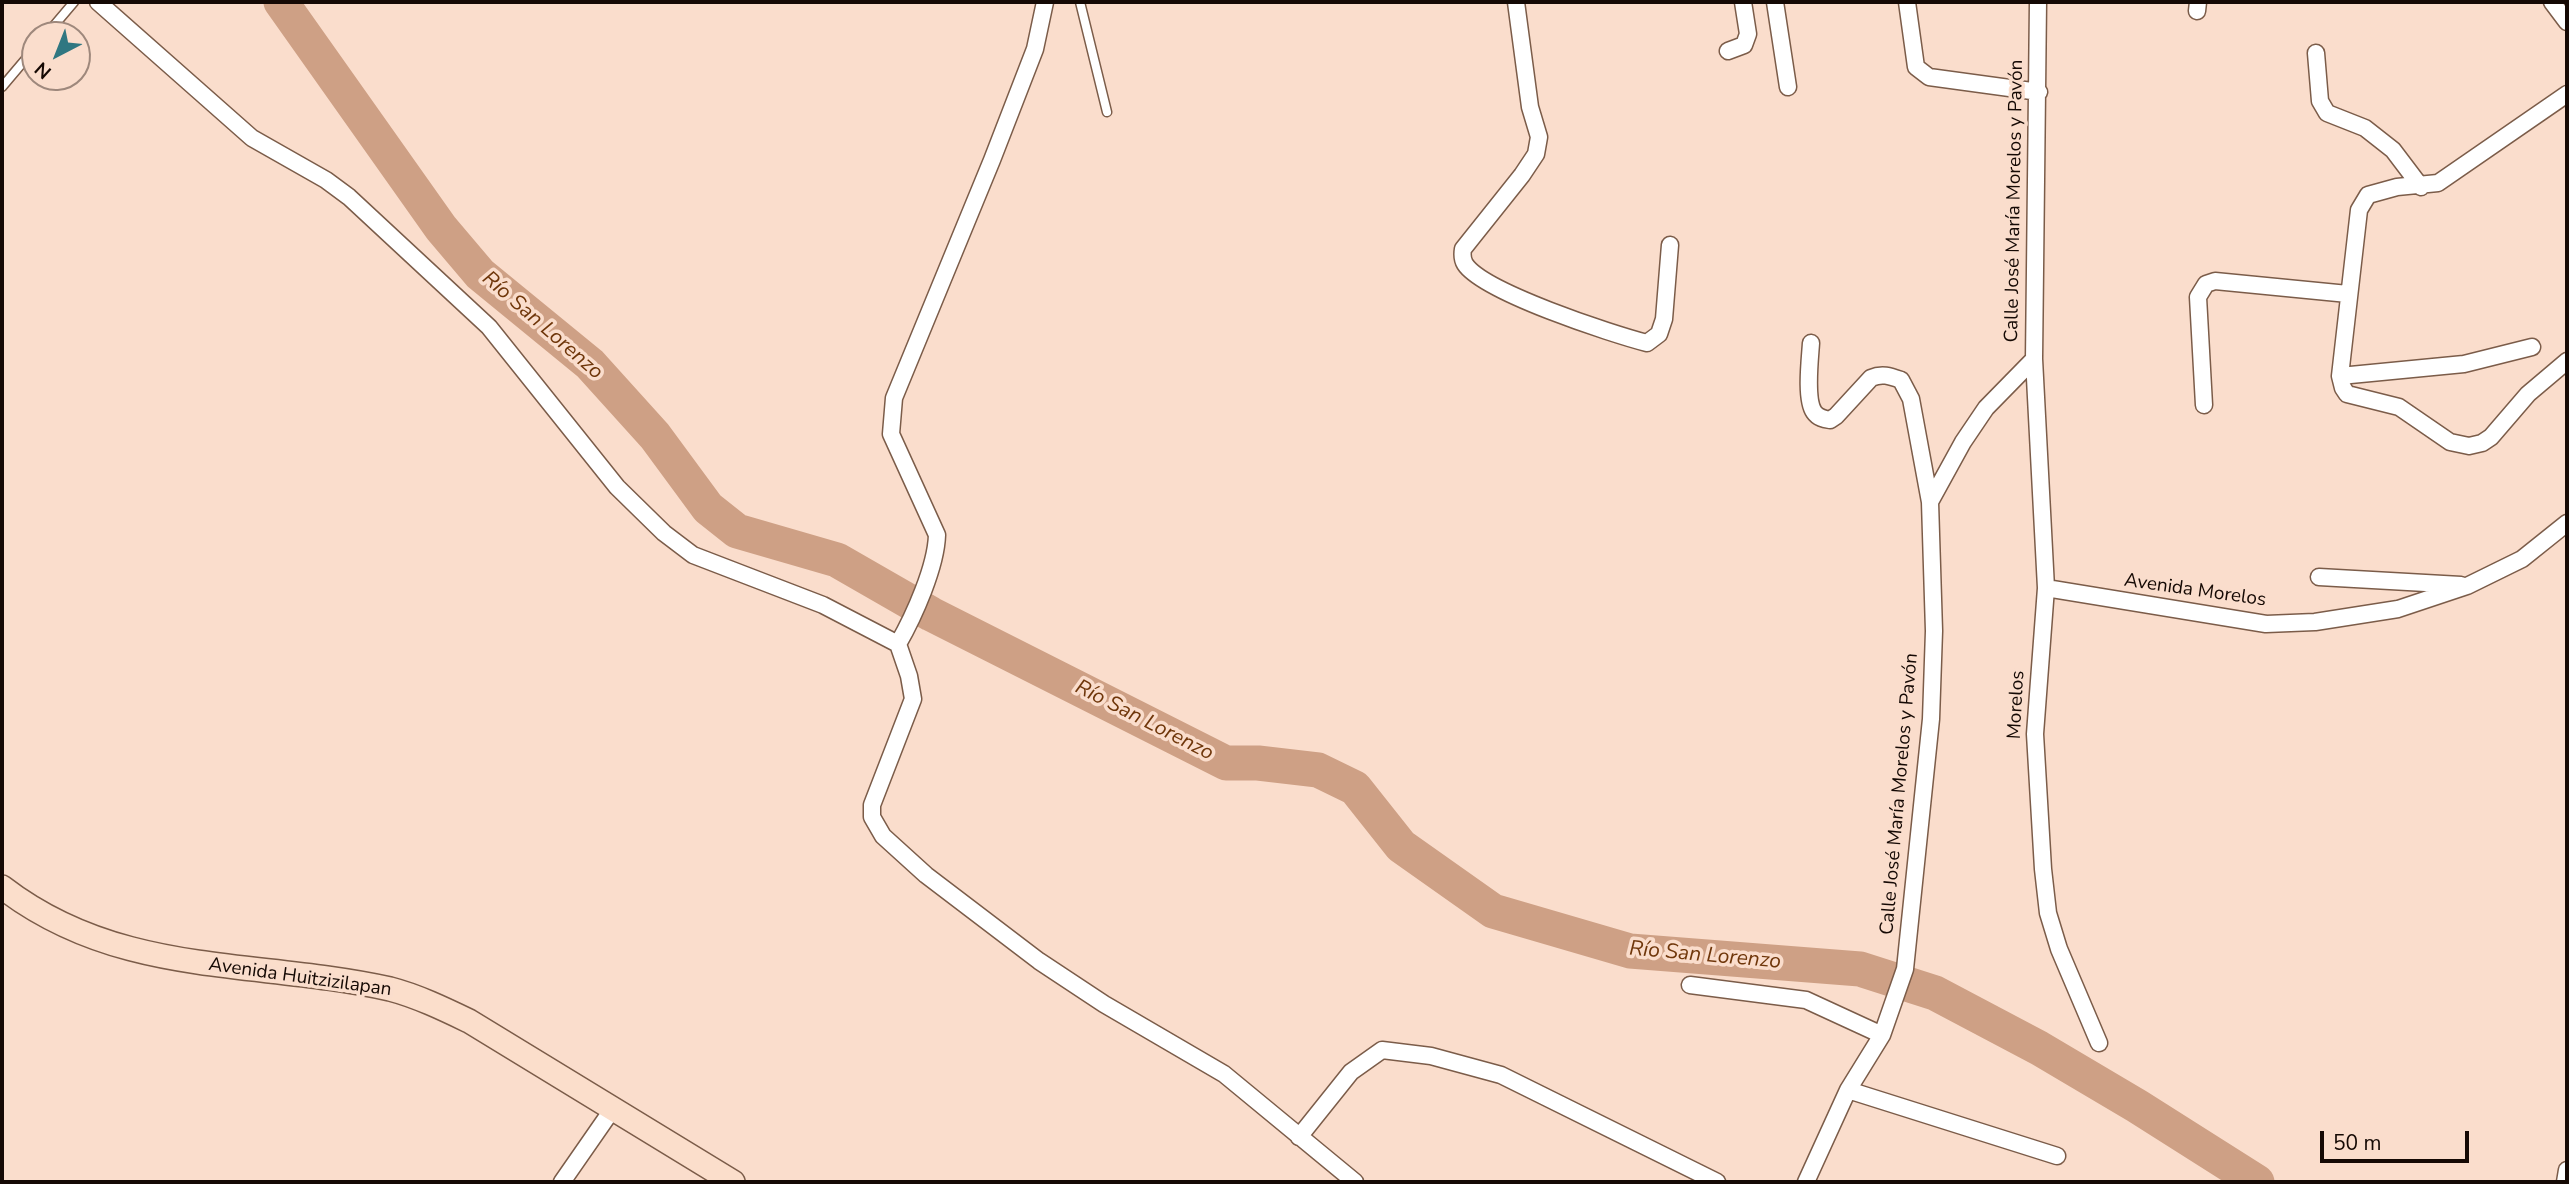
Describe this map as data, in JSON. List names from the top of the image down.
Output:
{
  "streets": {
    "street": [
      "Calle José María Morelos y Pavón",
      "Avenida Morelos",
      "Morelos",
      "Avenida Huitzizilapan"
    ]
  },
  "crossings": [
    ["Calle José María Morelos y Pavón", "Morelos"],
    ["Avenida Morelos", "Morelos"]
  ],
  "water": ["Río San Lorenzo"],
  "scale_bar": "50 m",
  "north": "bottom left"
}
